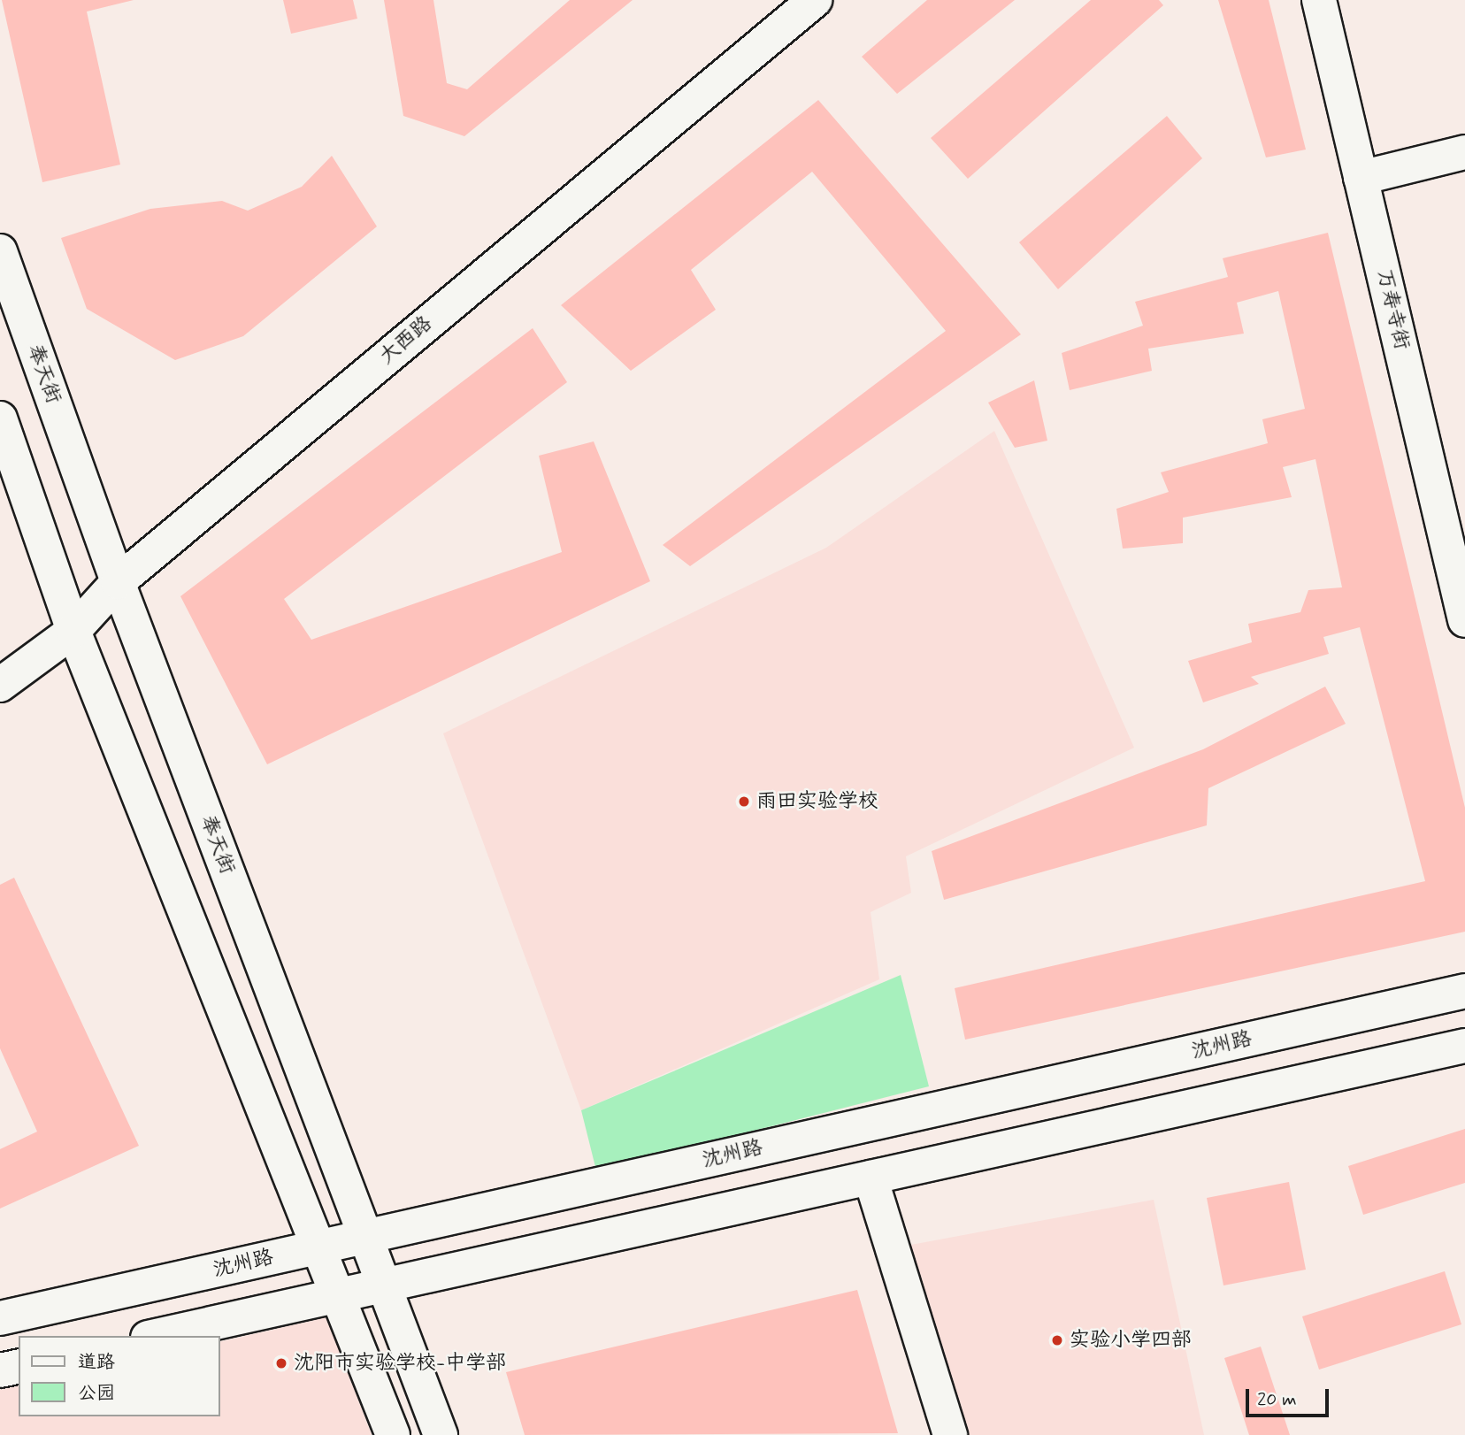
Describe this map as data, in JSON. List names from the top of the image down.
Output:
{
  "streets": {
    "main road": [
      "万寿寺街",
      "大西路",
      "奉天街",
      "沈州路"
    ]
  },
  "crossings": [
    ["大西路", "奉天街"],
    ["奉天街", "沈州路"]
  ],
  "places": ["雨田实验学校", "实验小学四部", "沈阳市实验学校-中学部"],
  "legend": ["道路", "公园"],
  "scale_bar": "20 m"
}
